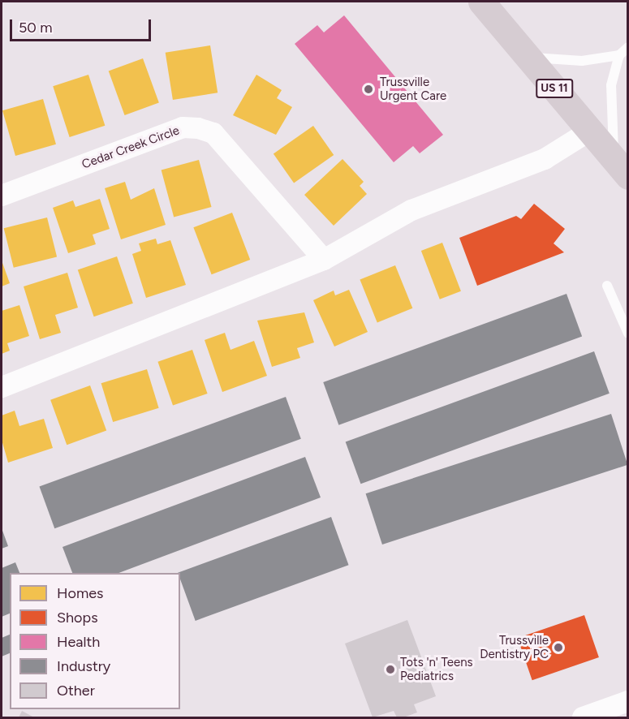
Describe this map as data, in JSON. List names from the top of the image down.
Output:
{
  "streets": {
    "main road": ["US 11"],
    "street": ["Cedar Creek Circle"]
  },
  "places": ["Trussville Urgent Care", "Trussville Dentistry PC", "Tots 'n' Teens Pediatrics"],
  "legend": [
    "Homes",
    "Shops",
    "Health",
    "Industry",
    "Other"
  ],
  "scale_bar": "50 m"
}
